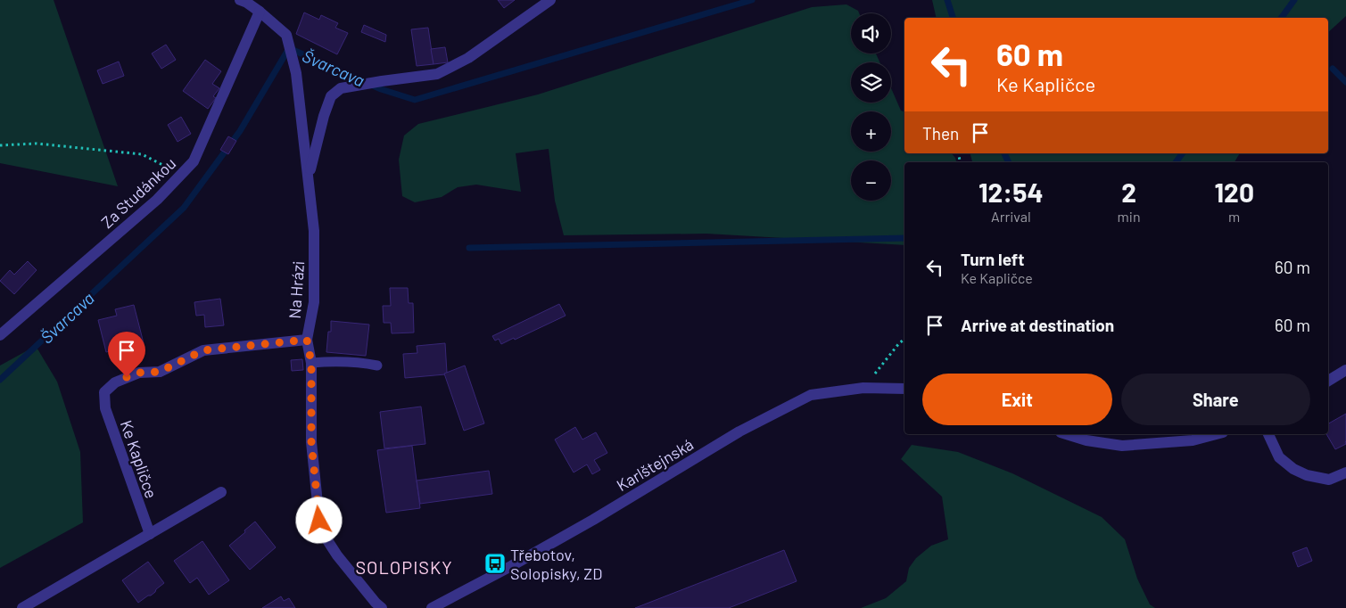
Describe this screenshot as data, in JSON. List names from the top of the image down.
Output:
{
  "streets": {
    "street": [
      "Za Studánkou",
      "Na Hrázi",
      "Ke Kapličce",
      "Karlštejnská"
    ]
  },
  "crossings": [
    ["Za Studánkou", "Na Hrázi"],
    ["Na Hrázi", "Ke Kapličce"]
  ],
  "districts": ["SOLOPISKY"],
  "water": ["Švarcava"],
  "places": {
    "bus stop": ["Třebotov, Solopisky, ZD"]
  },
  "page": {
    "map_buttons": ["+", "−"],
    "turn": ["60 m", "Ke Kapličce"],
    "then": "Then",
    "eta": [
      "12:54",
      "Arrival",
      "2",
      "min",
      "120",
      "m"
    ],
    "list": [
      {
        "name": "Turn left",
        "note": "Ke Kapličce",
        "value": "60 m"
      },
      {
        "name": "Arrive at destination",
        "value": "60 m"
      }
    ],
    "buttons": ["Exit", "Share"]
  }
}
